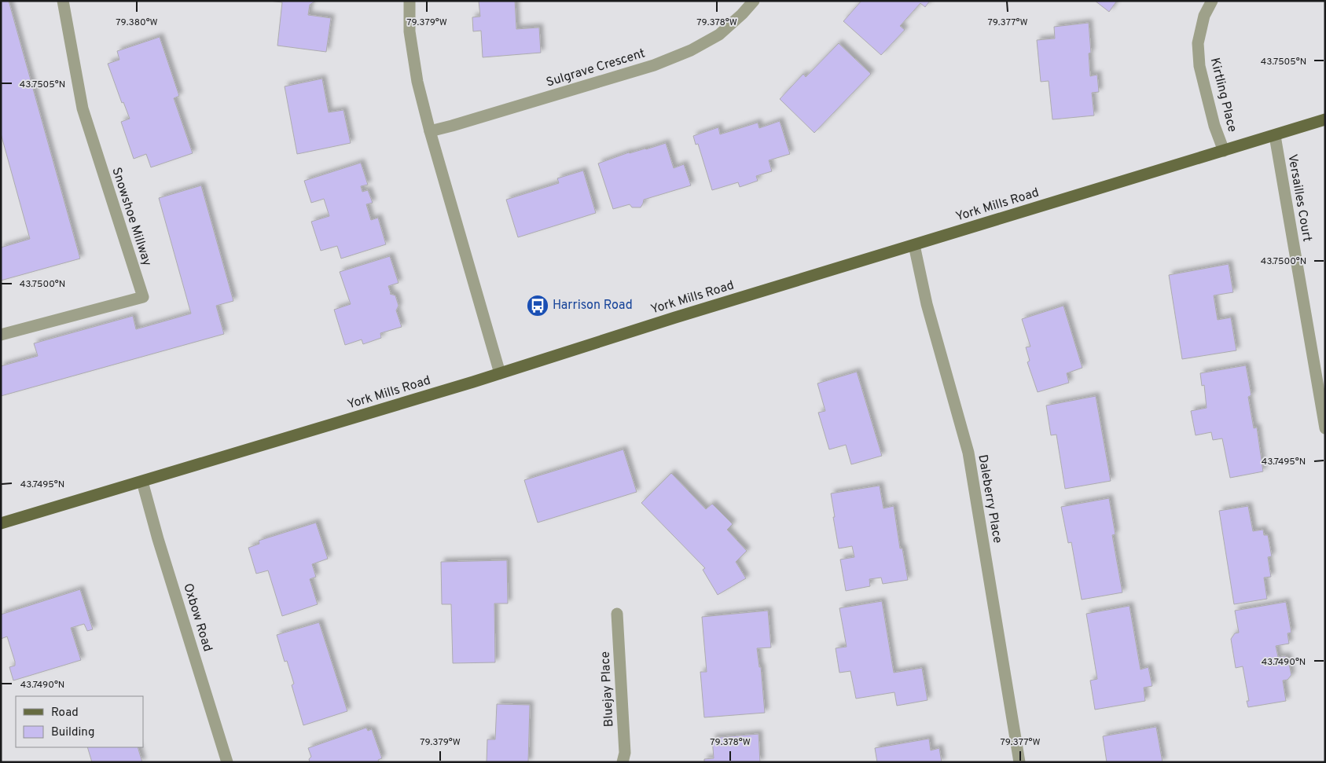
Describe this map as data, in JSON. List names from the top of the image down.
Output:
{
  "streets": {
    "main road": ["York Mills Road"],
    "street": [
      "Sulgrave Crescent",
      "Kirtling Place",
      "Versailles Court",
      "Snowshoe Millway",
      "Daleberry Place",
      "Oxbow Road",
      "Bluejay Place"
    ]
  },
  "crossings": [
    ["Kirtling Place", "York Mills Road"],
    ["Versailles Court", "York Mills Road"],
    ["York Mills Road", "Daleberry Place"],
    ["York Mills Road", "Oxbow Road"]
  ],
  "places": {
    "bus stop": ["Harrison Road"]
  },
  "legend": ["Road", "Building"],
  "coordinates": [
    "79.380°W",
    "79.379°W",
    "79.378°W",
    "79.377°W",
    "43.7505°N",
    "43.7500°N",
    "43.7495°N",
    "43.7490°N"
  ]
}
